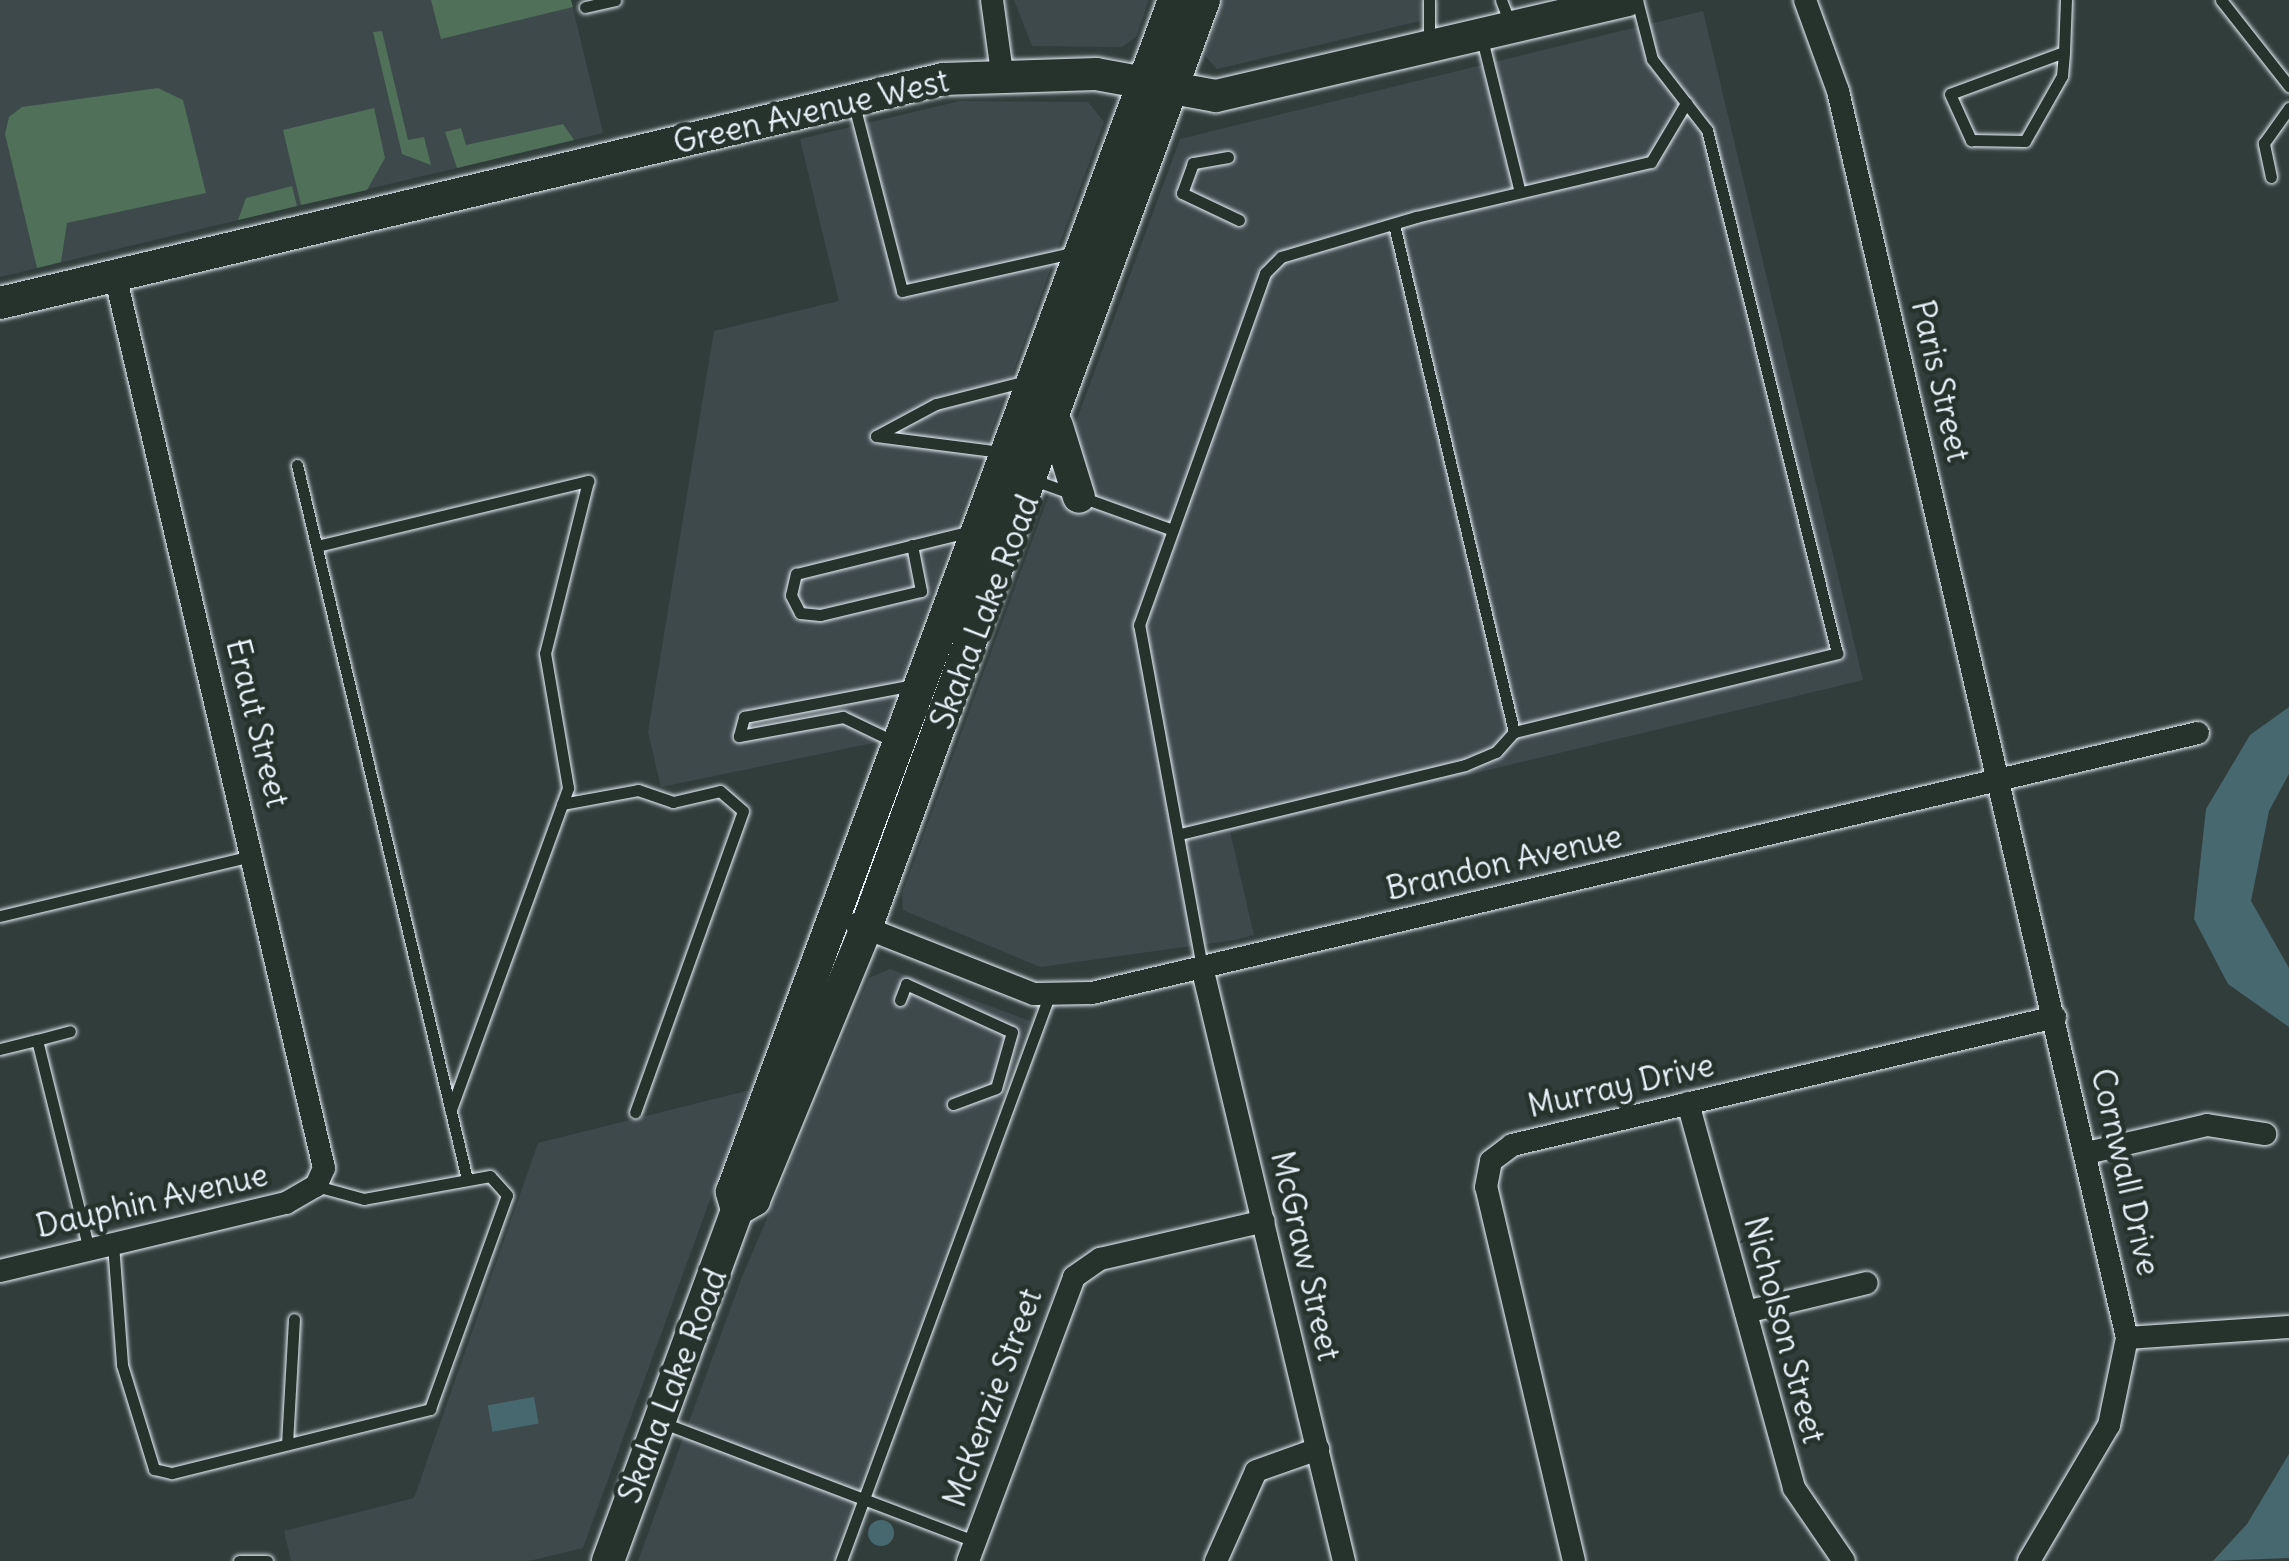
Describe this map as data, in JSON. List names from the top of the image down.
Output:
{
  "streets": {
    "main road": ["Green Avenue West", "Skaha Lake Road"],
    "street": [
      "Paris Street",
      "Eraut Street",
      "Brandon Avenue",
      "Murray Drive",
      "Cornwall Drive",
      "Dauphin Avenue",
      "McGraw Street",
      "Nicholson Street",
      "McKenzie Street"
    ]
  },
  "crossings": [
    ["Green Avenue West", "Skaha Lake Road"],
    ["Green Avenue West", "Eraut Street"],
    ["Paris Street", "Brandon Avenue"],
    ["Paris Street", "Cornwall Drive"],
    ["Eraut Street", "Dauphin Avenue"],
    ["Brandon Avenue", "Cornwall Drive"],
    ["Brandon Avenue", "McGraw Street"],
    ["Murray Drive", "Cornwall Drive"],
    ["Murray Drive", "Nicholson Street"],
    ["McGraw Street", "McKenzie Street"]
  ]
}
